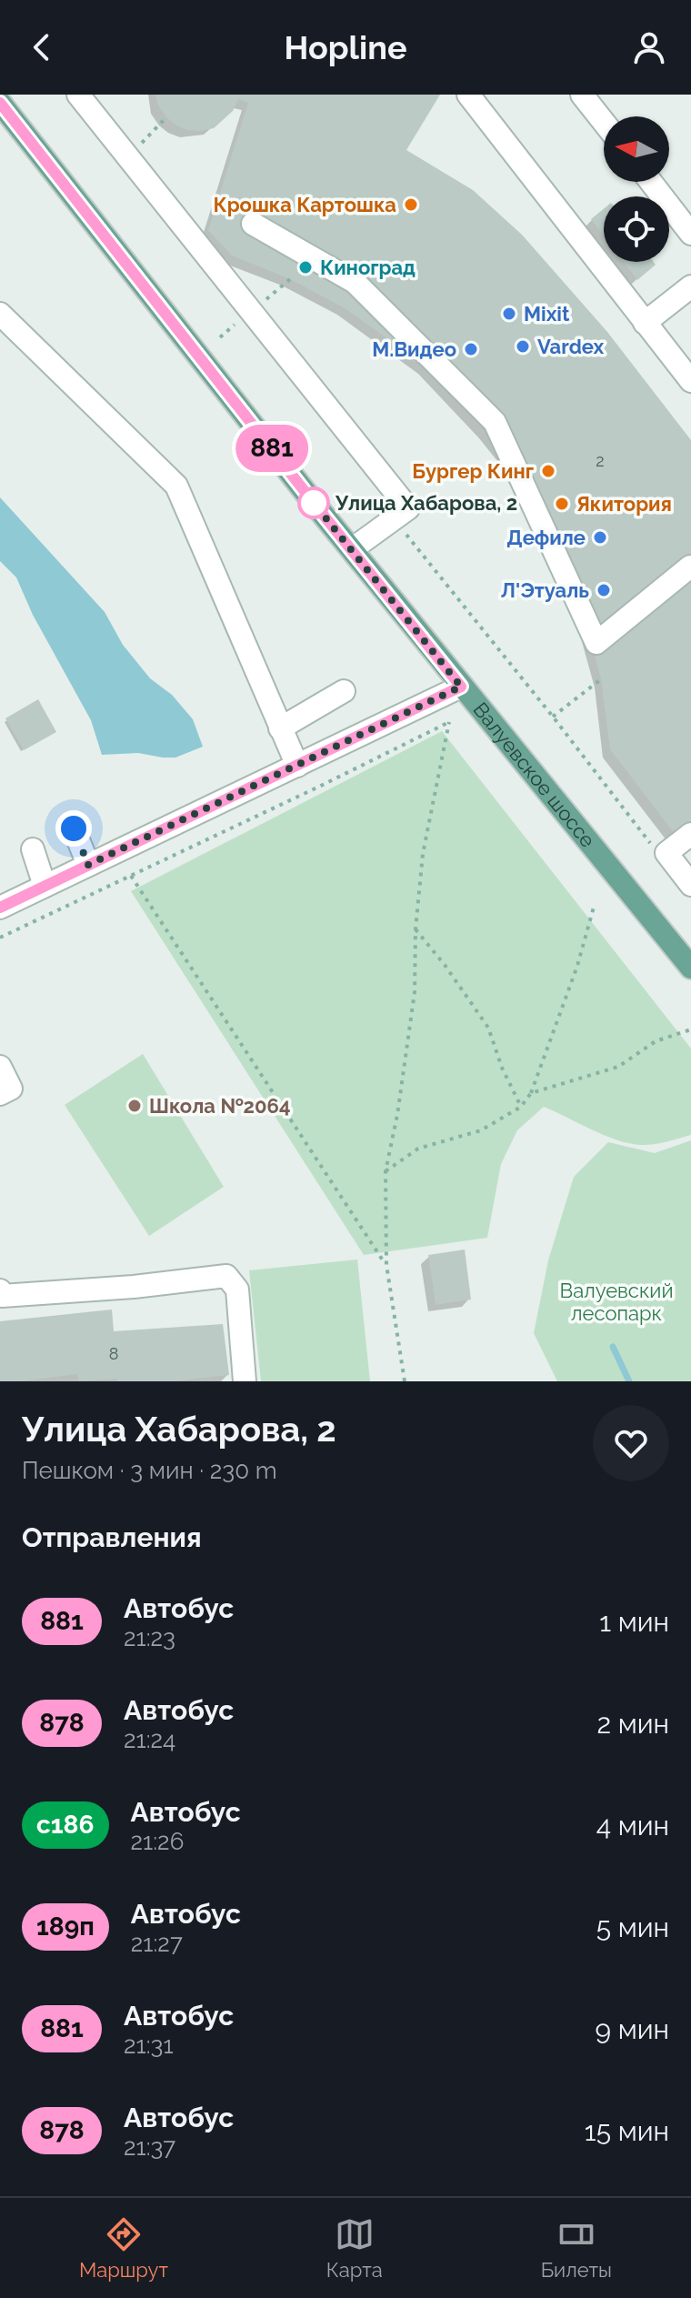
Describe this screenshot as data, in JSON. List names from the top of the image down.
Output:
{
  "streets": {
    "main road": ["Валуевское шоссе"]
  },
  "parks": ["Валуевский лесопарк"],
  "places": [
    "Крошка Картошка",
    "Киноград",
    "Mixit",
    "Vardex",
    "М.Видео",
    "Бургер Кинг",
    "Улица Хабарова, 2",
    "Якитория",
    "Дефиле",
    "Л'Этуаль",
    "Школа №2064"
  ],
  "lines": ["bus line 881"],
  "house_numbers": ["2", "8"],
  "north": "left",
  "page": {
    "header": "Hopline",
    "on_map": "881",
    "heading": [
      ["Улица Хабарова, 2", "Пешком · 3 мин · 230 m"],
      "Отправления"
    ],
    "list": [
      {
        "mark": "881",
        "name": "Автобус",
        "note": "21:23",
        "value": "1 мин"
      },
      {
        "mark": "878",
        "name": "Автобус",
        "note": "21:24",
        "value": "2 мин"
      },
      {
        "mark": "с186",
        "name": "Автобус",
        "note": "21:26",
        "value": "4 мин"
      },
      {
        "mark": "189п",
        "name": "Автобус",
        "note": "21:27",
        "value": "5 мин"
      },
      {
        "mark": "881",
        "name": "Автобус",
        "note": "21:31",
        "value": "9 мин"
      },
      {
        "mark": "878",
        "name": "Автобус",
        "note": "21:37",
        "value": "15 мин"
      }
    ],
    "tabs": ["Маршрут", "Карта", "Билеты"]
  }
}
